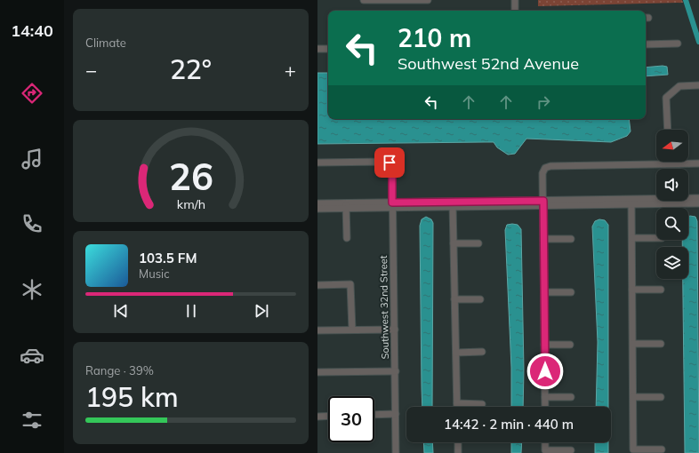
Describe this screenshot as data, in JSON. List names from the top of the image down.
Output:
{
  "streets": {
    "street": ["Southwest 32nd Street"]
  },
  "north": "left",
  "page": {
    "tabs": "14:40",
    "tile": [
      "Climate",
      ["Range · 39%", "195 km"]
    ],
    "turn": ["210 m", "Southwest 52nd Avenue"],
    "heat": ["−", "22°", "+"],
    "song": ["103.5 FM", "Music"],
    "limit": "30",
    "trip": "14:42 · 2 min · 440 m",
    "gauge": ["26", "km/h"]
  }
}
